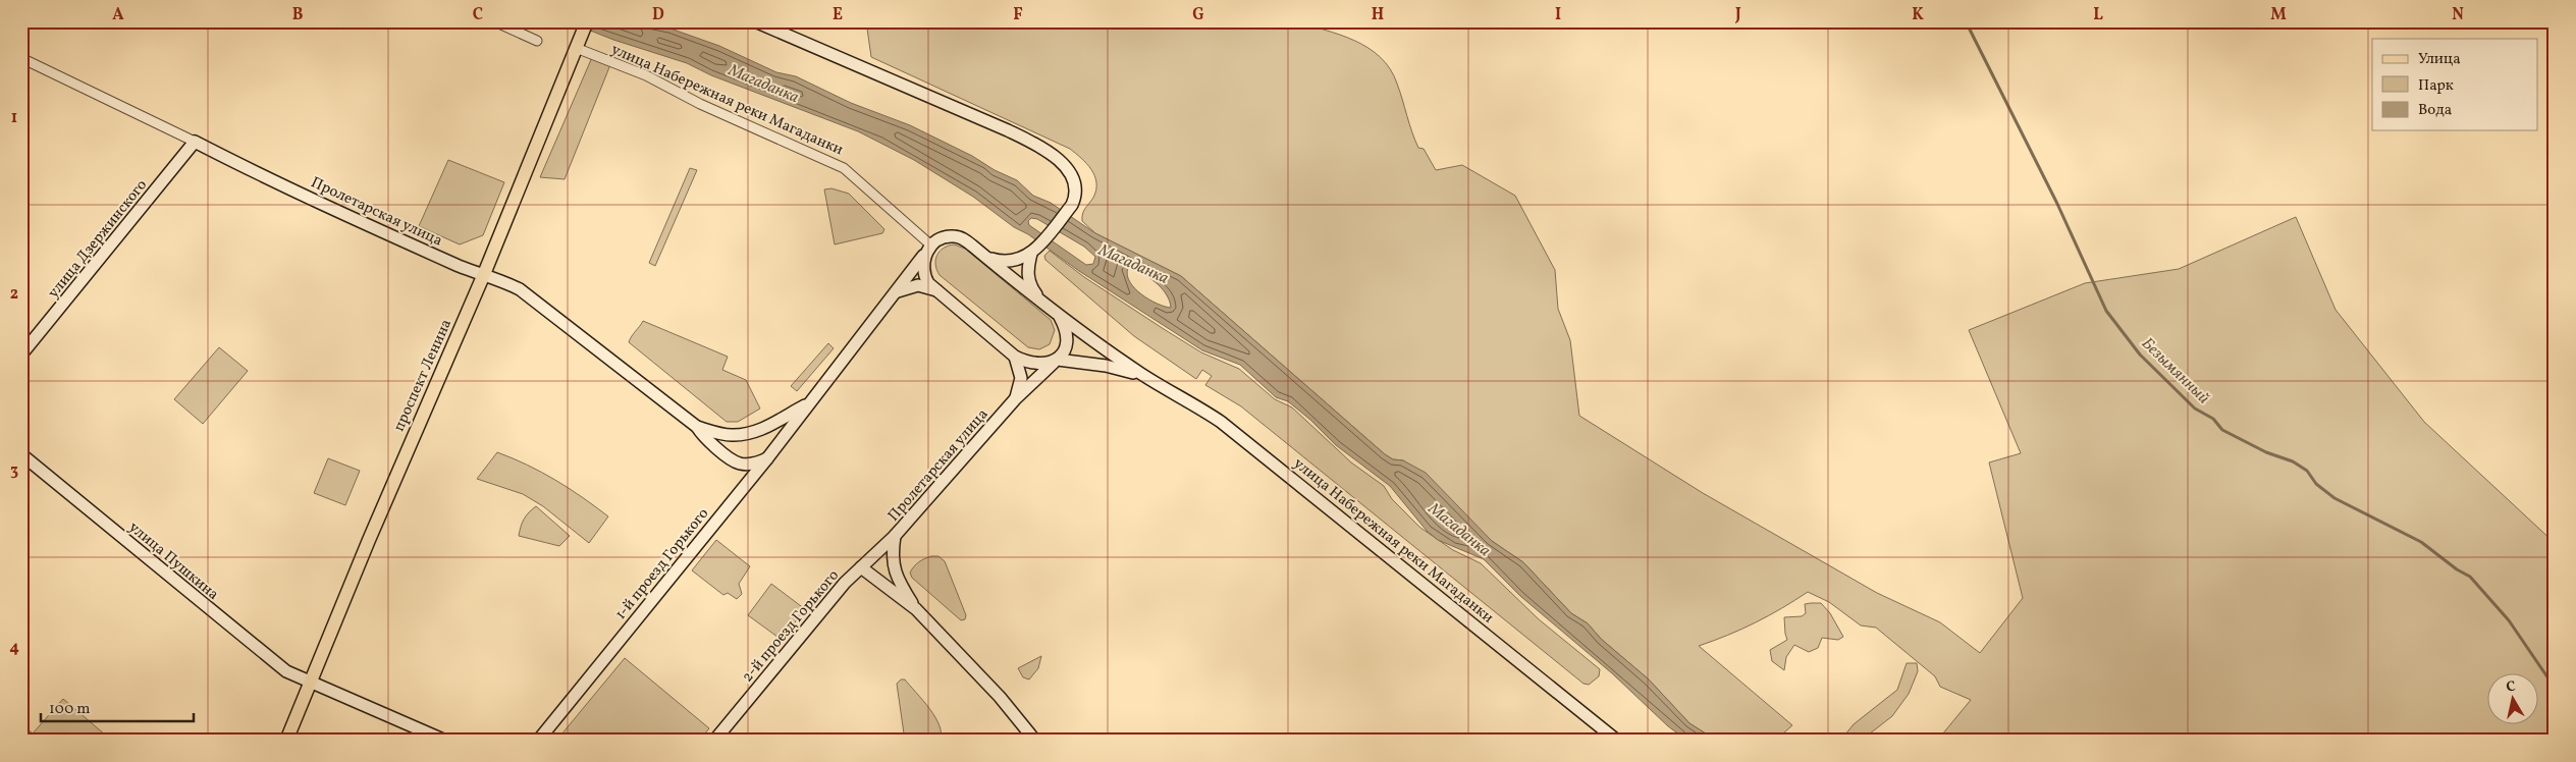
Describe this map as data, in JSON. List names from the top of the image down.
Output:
{
  "streets": {
    "main road": ["проспект Ленина"],
    "street": [
      "улица Набережная реки Магаданки",
      "Пролетарская улица",
      "улица Дзержинского",
      "улица Пушкина",
      "1-й проезд Горького",
      "2-й проезд Горького"
    ]
  },
  "crossings": [
    ["улица Набережная реки Магаданки", "Пролетарская улица"],
    ["улица Набережная реки Магаданки", "проспект Ленина"],
    ["Пролетарская улица", "улица Дзержинского"],
    ["Пролетарская улица", "проспект Ленина"],
    ["Пролетарская улица", "1-й проезд Горького"],
    ["Пролетарская улица", "2-й проезд Горького"],
    ["проспект Ленина", "улица Пушкина"]
  ],
  "water": ["Магаданка", "Безымянный"],
  "legend": ["Улица", "Парк", "Вода"],
  "scale_bar": "100 m",
  "north": "top",
  "grid": {
    "columns": [
      "A",
      "B",
      "C",
      "D",
      "E",
      "F",
      "G",
      "H",
      "I",
      "J",
      "K",
      "L",
      "M",
      "N"
    ],
    "rows": [
      "1",
      "2",
      "3",
      "4"
    ]
  }
}
